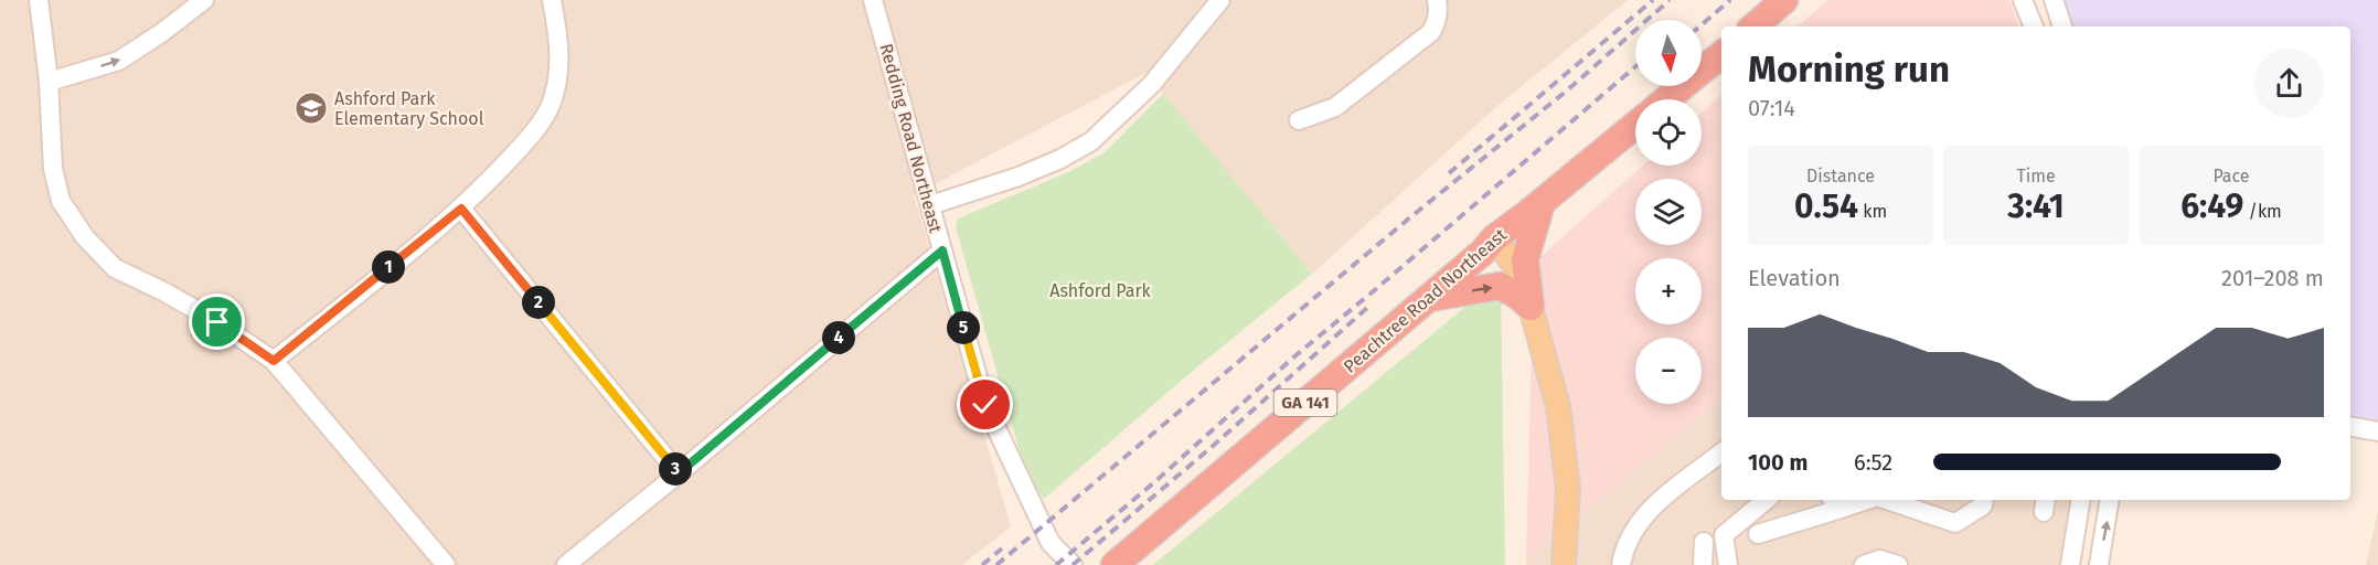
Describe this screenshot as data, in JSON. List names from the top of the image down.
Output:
{
  "streets": {
    "highway": ["Peachtree Road Northeast", "GA 141"],
    "street": ["Redding Road Northeast"]
  },
  "parks": ["Ashford Park"],
  "places": {
    "school or university": ["Ashford Park Elementary School"]
  },
  "north": "bottom",
  "page": {
    "map_buttons": ["+", "−"],
    "heading": ["Morning run", "07:14"],
    "stats": [
      ["Distance", "0.54 km"],
      ["Time", "3:41"],
      ["Pace", "6:49 /km"]
    ],
    "pins": [
      "1",
      "2",
      "5",
      "4",
      "3"
    ],
    "chart": ["Elevation", "201–208 m"],
    "list": [
      {
        "name": "100 m",
        "note": "6:52"
      }
    ]
  }
}
